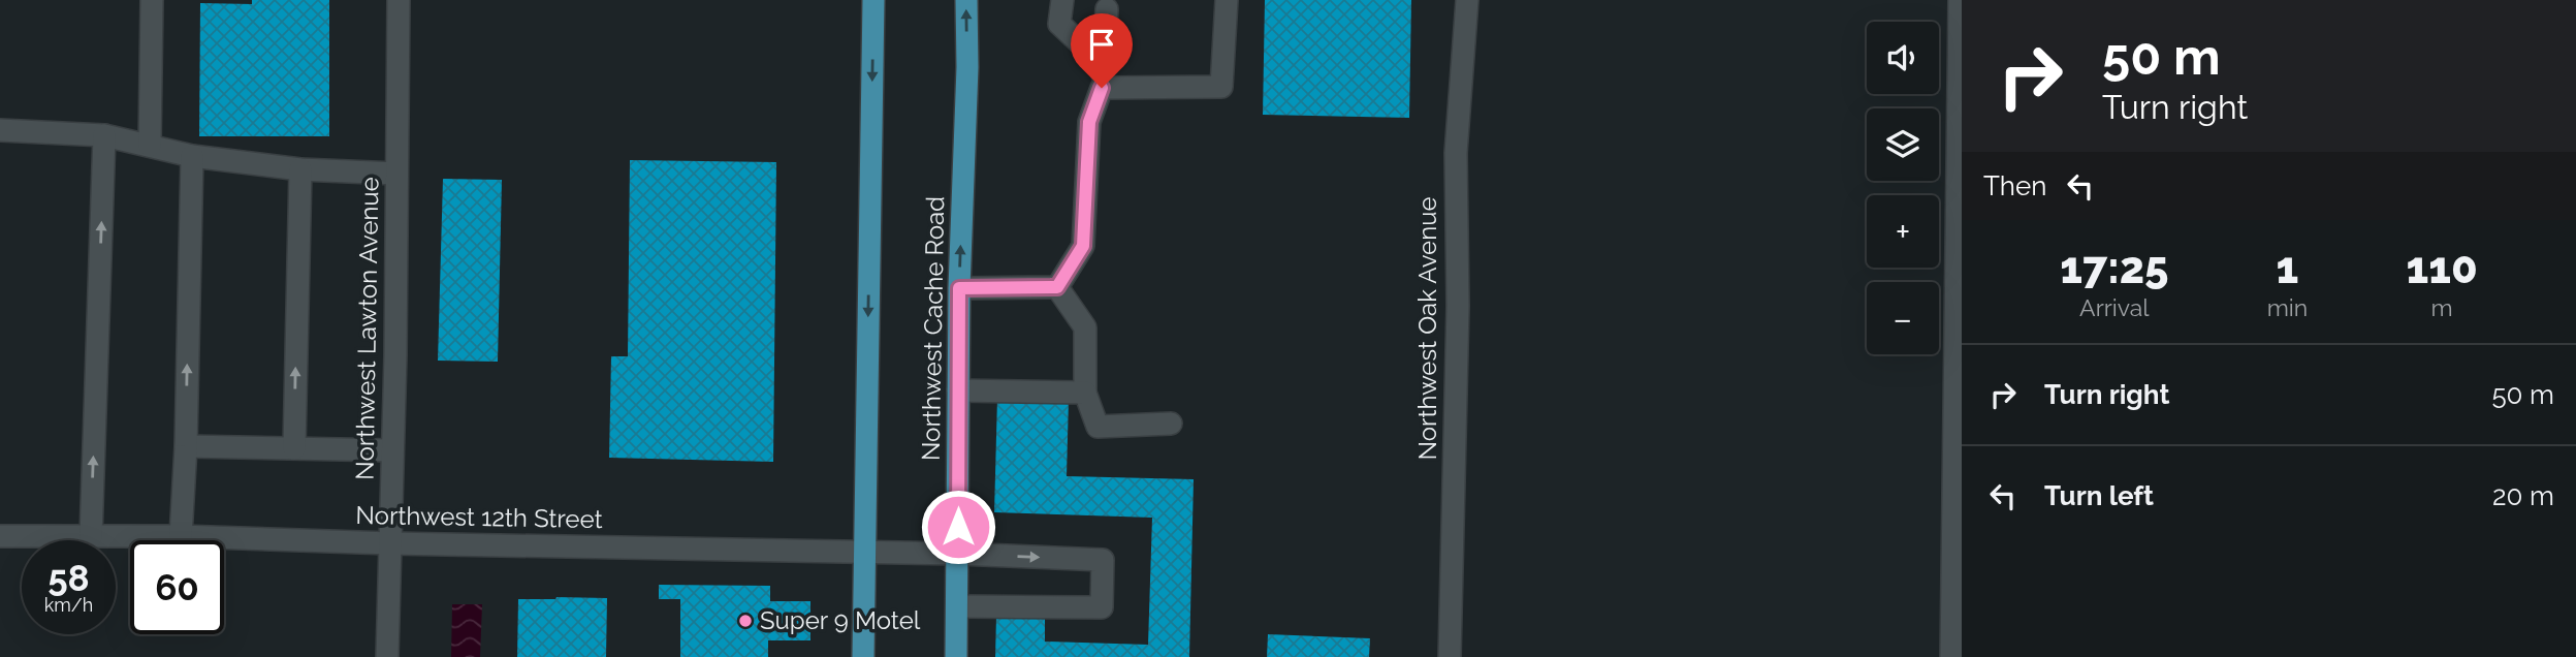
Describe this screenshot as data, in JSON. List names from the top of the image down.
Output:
{
  "streets": {
    "main road": ["Northwest Cache Road"],
    "street": ["Northwest Lawton Avenue", "Northwest Oak Avenue", "Northwest 12th Street"]
  },
  "crossings": [
    ["Northwest Lawton Avenue", "Northwest 12th Street"],
    ["Northwest Cache Road", "Northwest 12th Street"]
  ],
  "places": ["Super 9 Motel"],
  "page": {
    "turn": ["50 m", "Turn right"],
    "map_buttons": ["+", "−"],
    "then": "Then",
    "eta": [
      "17:25",
      "Arrival",
      "1",
      "min",
      "110",
      "m"
    ],
    "list": [
      {
        "name": "Turn right",
        "value": "50 m"
      },
      {
        "name": "Turn left",
        "value": "20 m"
      }
    ],
    "speed": "58 km/h",
    "limit": "60"
  }
}
